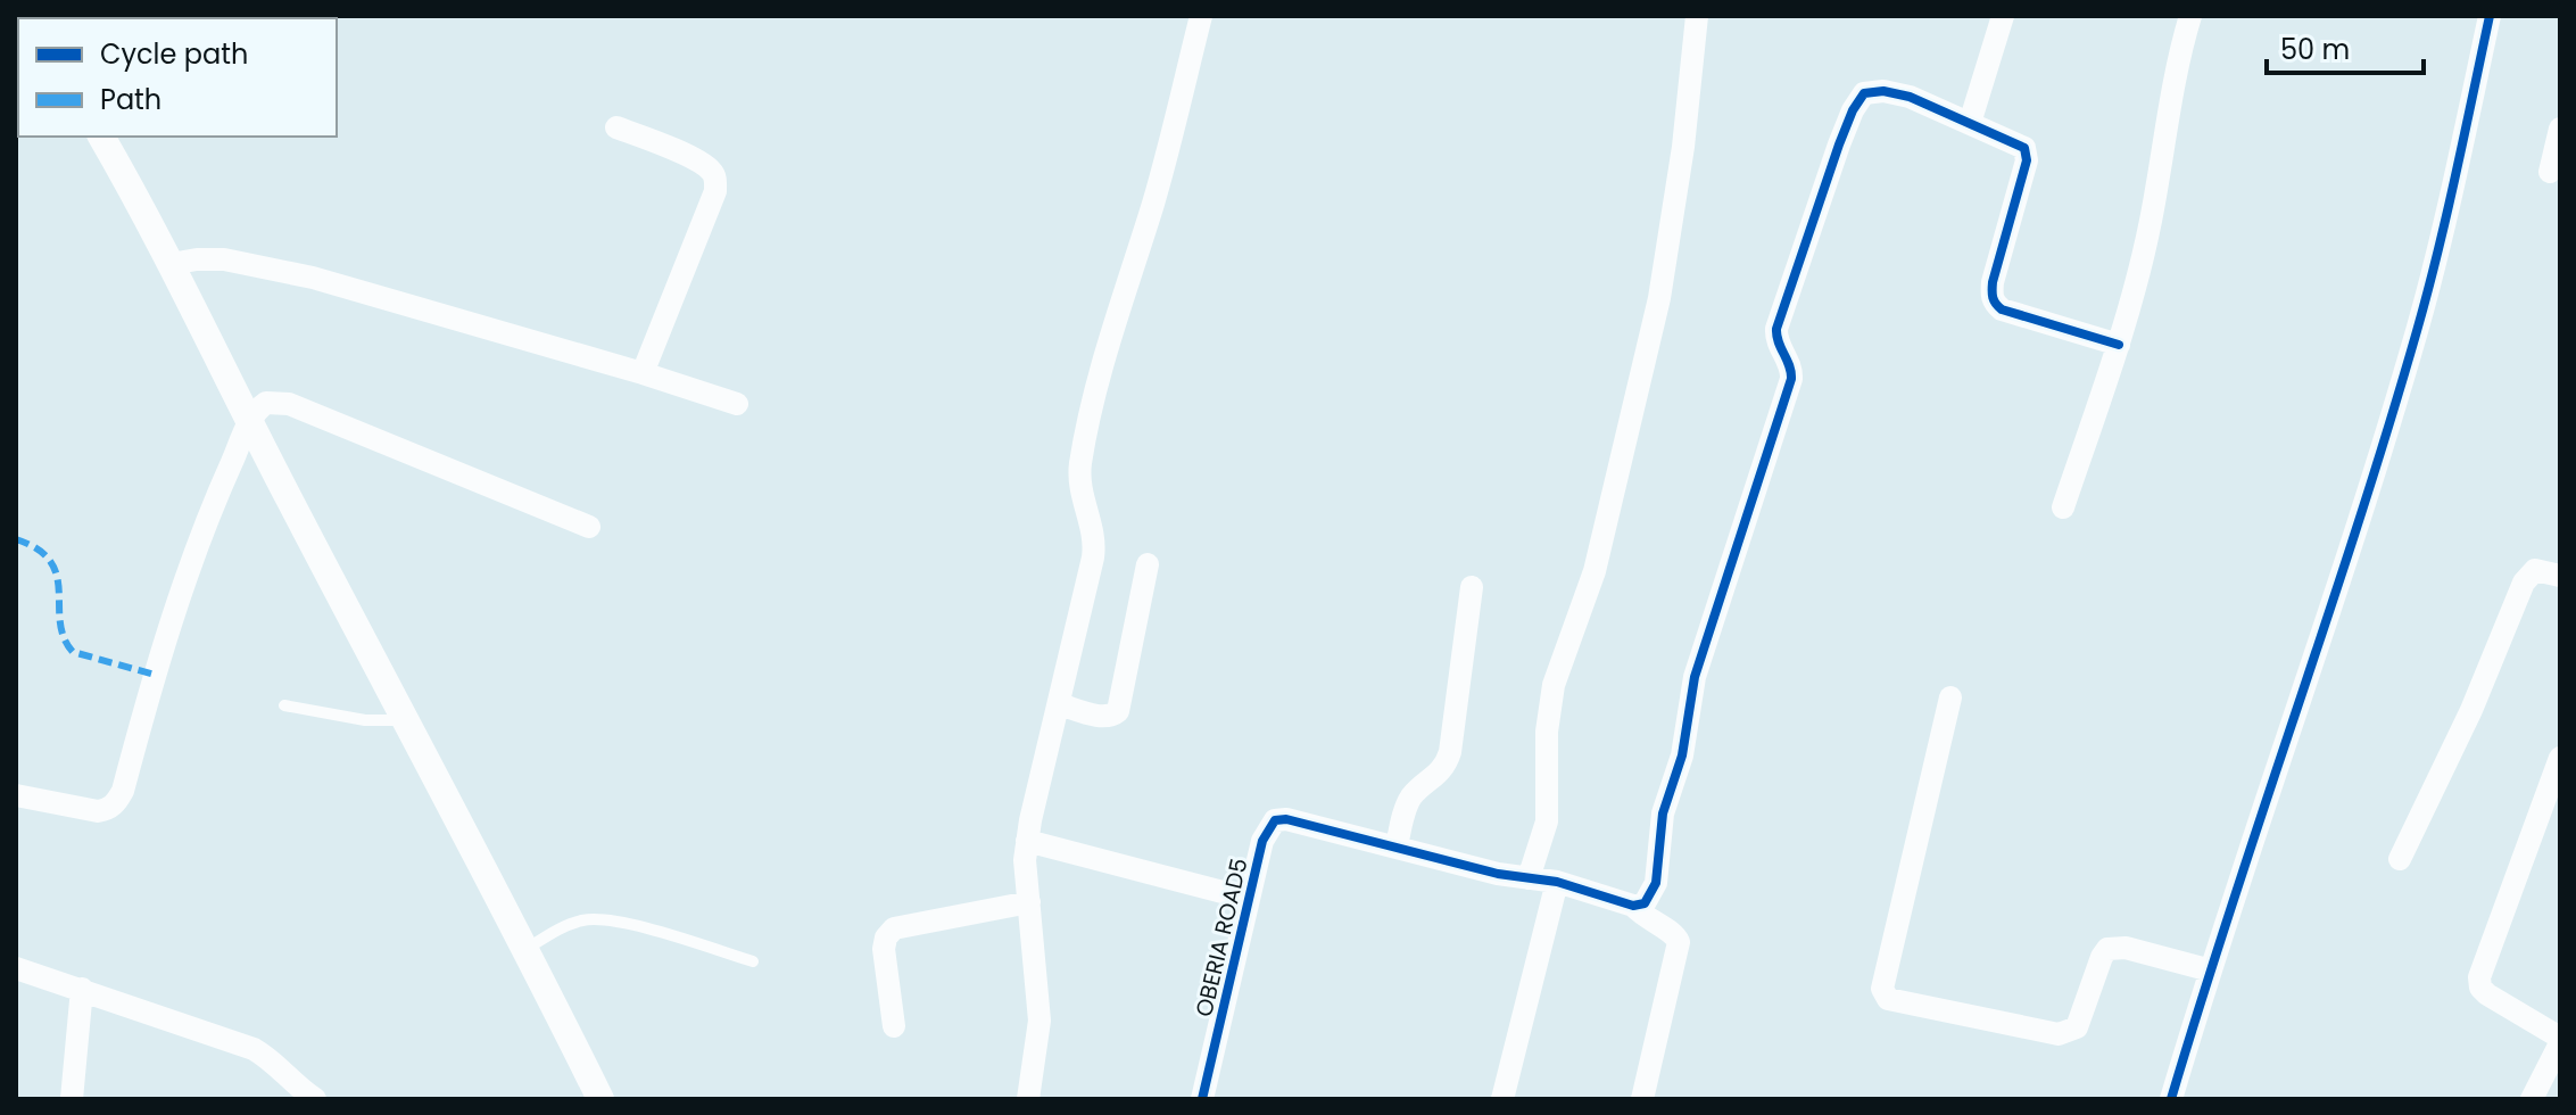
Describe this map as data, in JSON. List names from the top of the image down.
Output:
{
  "streets": {
    "street": ["OBERIA ROAD5"]
  },
  "legend": ["Cycle path", "Path"],
  "scale_bar": "50 m"
}
